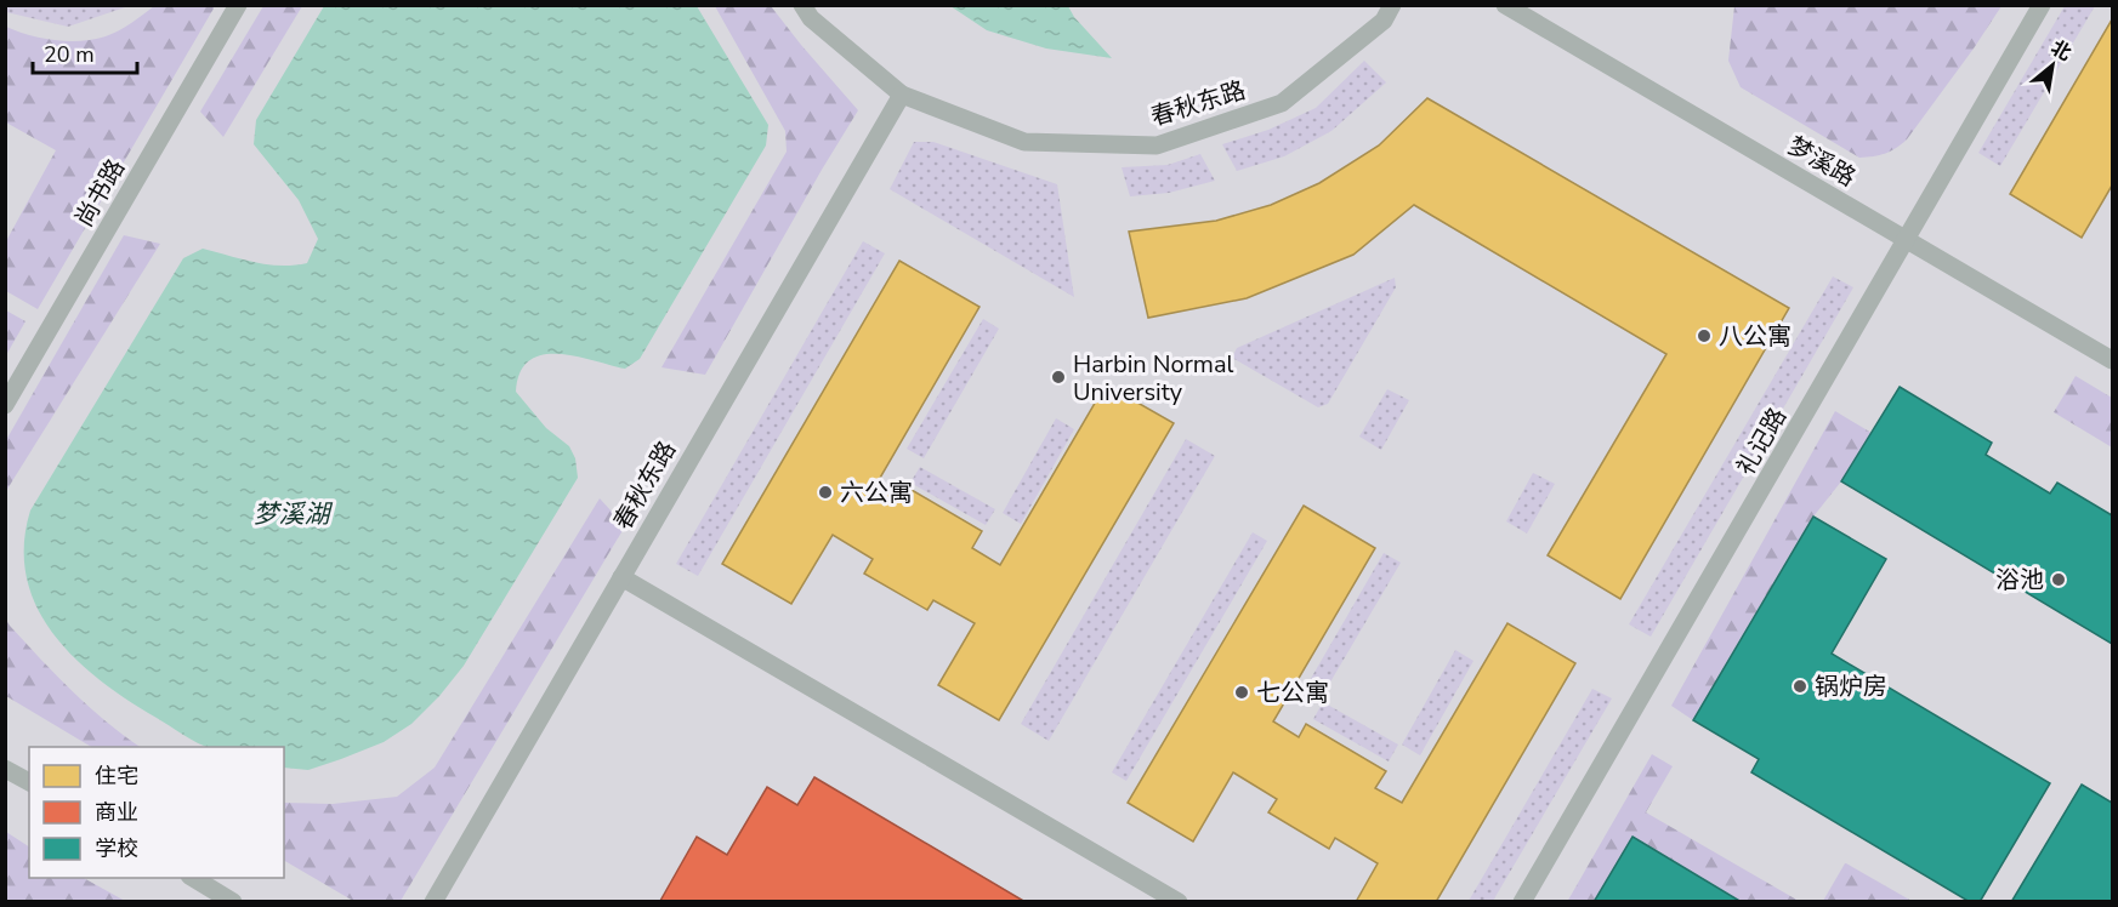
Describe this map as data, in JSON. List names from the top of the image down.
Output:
{
  "streets": {
    "lane": [
      "春秋东路",
      "梦溪路",
      "尚书路",
      "礼记路"
    ]
  },
  "crossings": [
    ["梦溪路", "礼记路"]
  ],
  "water": ["梦溪湖"],
  "places": [
    "八公寓",
    "Harbin Normal University",
    "六公寓",
    "浴池",
    "锅炉房",
    "七公寓"
  ],
  "legend": ["住宅", "商业", "学校"],
  "scale_bar": "20 m",
  "north": "top right"
}
